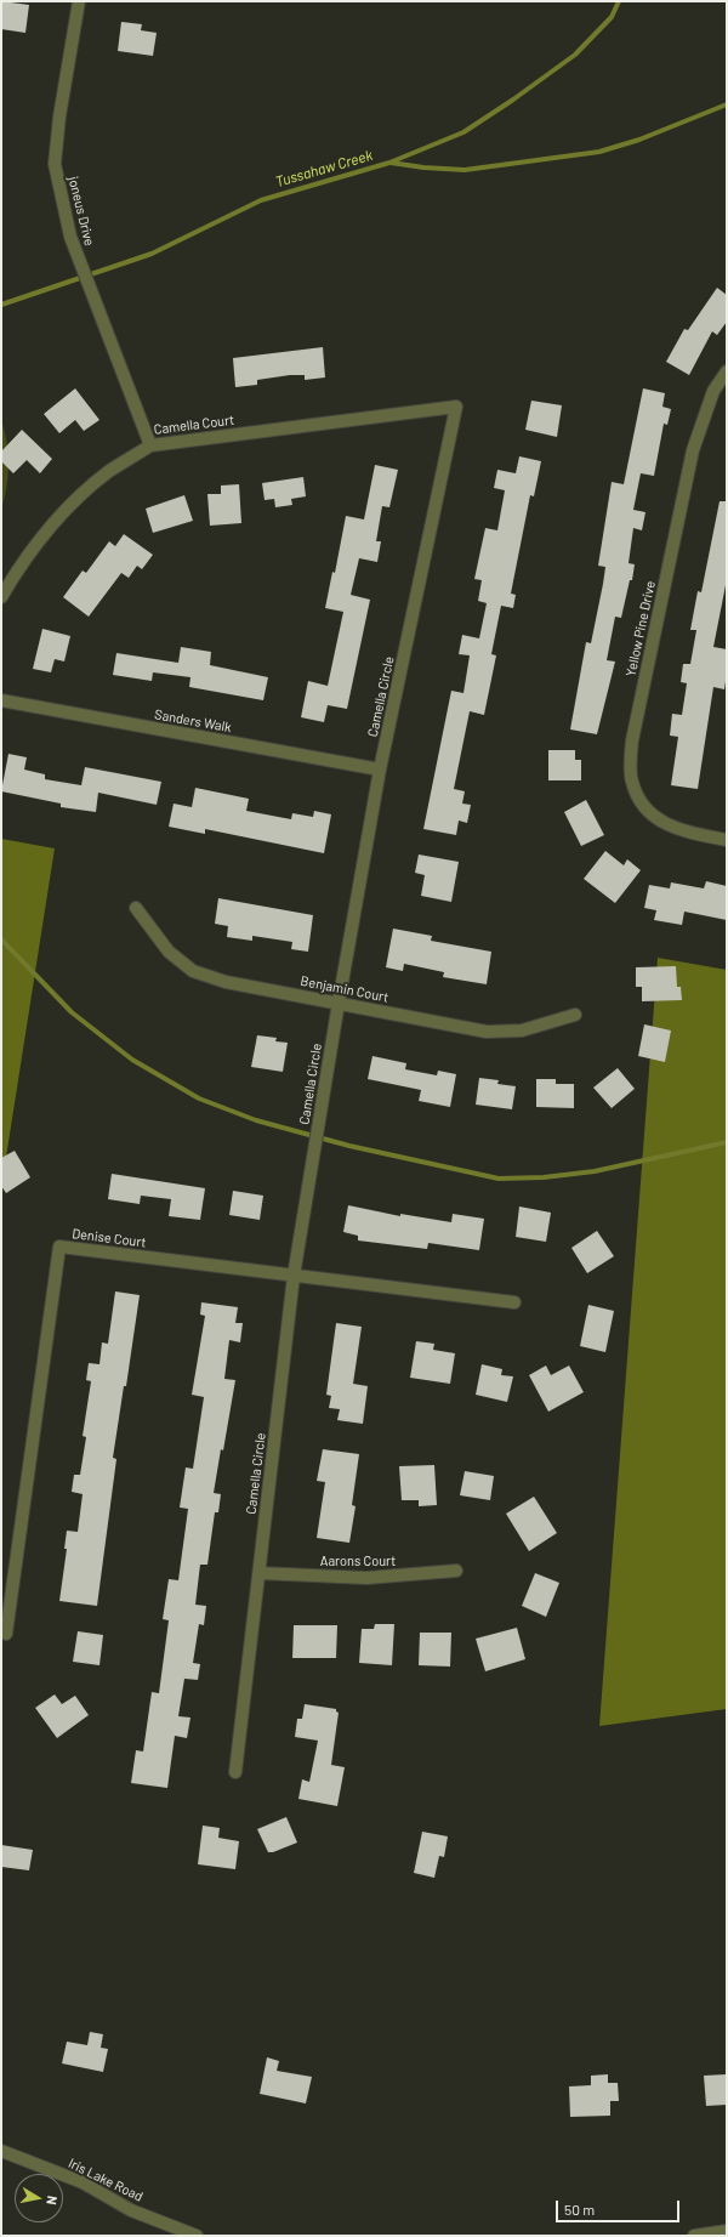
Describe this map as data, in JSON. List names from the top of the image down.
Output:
{
  "streets": {
    "street": [
      "joneus Drive",
      "Camella Court",
      "Yellow Pine Drive",
      "Camella Circle",
      "Sanders Walk",
      "Benjamin Court",
      "Denise Court",
      "Aarons Court",
      "Iris Lake Road"
    ]
  },
  "crossings": [
    ["joneus Drive", "Camella Court"],
    ["Camella Court", "Camella Circle"],
    ["Camella Circle", "Sanders Walk"],
    ["Camella Circle", "Benjamin Court"],
    ["Camella Circle", "Denise Court"],
    ["Camella Circle", "Aarons Court"]
  ],
  "water": ["Tussahaw Creek"],
  "scale_bar": "50 m",
  "north": "right"
}
